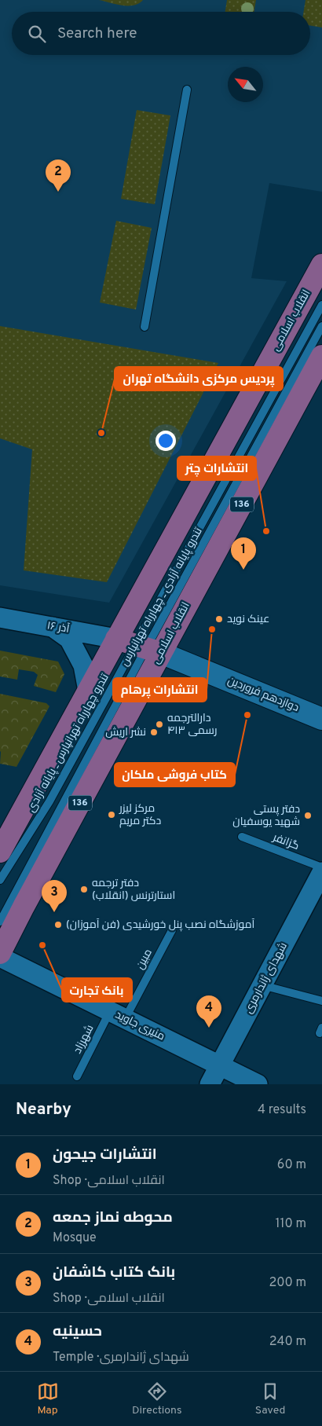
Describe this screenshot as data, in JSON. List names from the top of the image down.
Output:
{
  "streets": {
    "main road": ["انقلاب اسلامی", "136", "دوازدهم فروردین"],
    "street": ["۱۶ آذر", "شهدای ژاندارمری", "منیری جاوید"],
    "lane": [
      "تندرو پایانه آزادی ـ چهارراه تهرانپارس",
      "تندرو چهارراه تهرانپارس ـ پایانه آزادی",
      "گزانفر",
      "مبین",
      "شهرزاد"
    ]
  },
  "crossings": [
    ["انقلاب اسلامی", "تندرو پایانه آزادی ـ چهارراه تهرانپارس"],
    ["انقلاب اسلامی", "۱۶ آذر"],
    ["انقلاب اسلامی", "دوازدهم فروردین"],
    ["انقلاب اسلامی", "تندرو چهارراه تهرانپارس ـ پایانه آزادی"],
    ["تندرو پایانه آزادی ـ چهارراه تهرانپارس", "۱۶ آذر"],
    ["تندرو پایانه آزادی ـ چهارراه تهرانپارس", "دوازدهم فروردین"],
    ["تندرو پایانه آزادی ـ چهارراه تهرانپارس", "تندرو چهارراه تهرانپارس ـ پایانه آزادی"],
    ["۱۶ آذر", "دوازدهم فروردین"],
    ["۱۶ آذر", "تندرو چهارراه تهرانپارس ـ پایانه آزادی"],
    ["دوازدهم فروردین", "تندرو چهارراه تهرانپارس ـ پایانه آزادی"],
    ["مبین", "منیری جاوید"],
    ["مبین", "شهرزاد"],
    ["شهدای ژاندارمری", "منیری جاوید"],
    ["منیری جاوید", "شهرزاد"]
  ],
  "places": [
    "پردیس مرکزی دانشگاه‌ تهران",
    "انتشارات چتر",
    "عینک نوید",
    "انتشارات پرهام",
    "کتاب فروشی ملکان",
    "دارالترجمه رسمی ۴۱۳",
    "نشر اریش",
    "مرکز لیزر دکتر مریم",
    "دفتر پستی شهید یوسفیان",
    "دفتر ترجمه استارترنس (انقلاب)",
    "آموزشگاه نصب پنل خورشیدی (فن آموزان)",
    "بانک تجارت"
  ],
  "north": "top left",
  "page": {
    "search": "Search here",
    "pins": [
      "2",
      "1",
      "3",
      "4"
    ],
    "heading": ["Nearby", "4 results"],
    "list": [
      {
        "mark": "1",
        "name": "انتشارات جیحون",
        "note": "Shop · انقلاب اسلامی",
        "value": "60 m"
      },
      {
        "mark": "2",
        "name": "محوطه نماز جمعه",
        "note": "Mosque",
        "value": "110 m"
      },
      {
        "mark": "3",
        "name": "بانک کتاب کاشفان",
        "note": "Shop · انقلاب اسلامی",
        "value": "200 m"
      },
      {
        "mark": "4",
        "name": "حسینیه",
        "note": "Temple · شهدای ژاندارمری",
        "value": "240 m"
      }
    ],
    "nav": ["Map", "Directions", "Saved"]
  }
}
